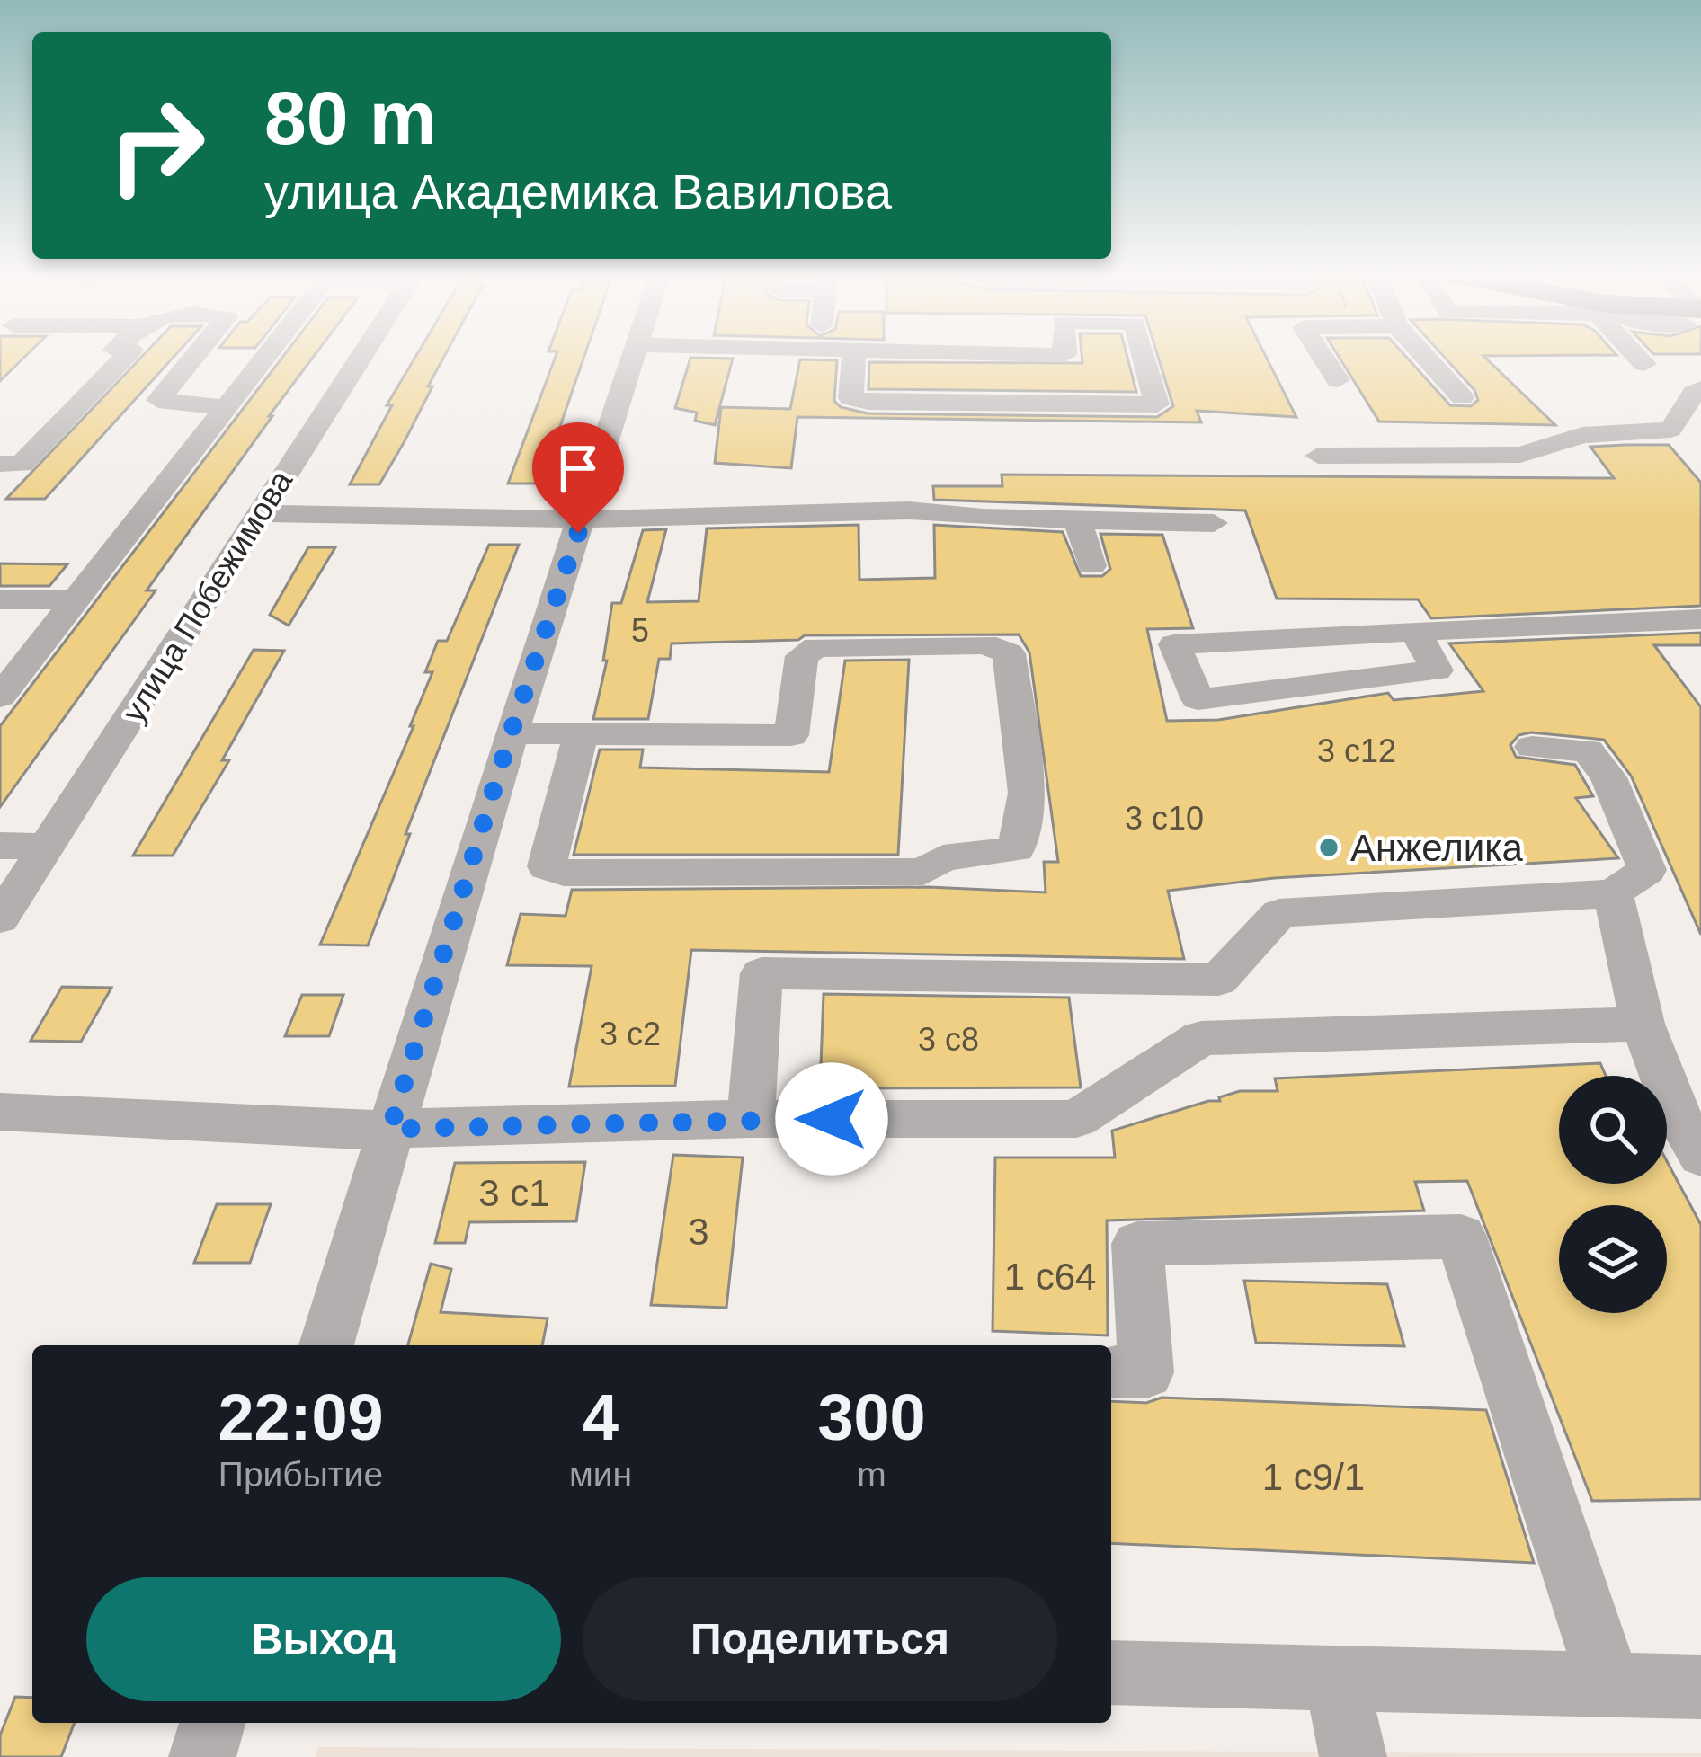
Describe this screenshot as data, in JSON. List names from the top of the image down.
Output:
{
  "streets": {
    "street": ["улица Побежимова"]
  },
  "places": ["Анжелика"],
  "house_numbers": [
    "5",
    "3 с12",
    "3 с10",
    "3 с2",
    "3 с8",
    "3 с1",
    "3",
    "1 с64",
    "1 с9/1"
  ],
  "page": {
    "turn": ["80 m", "улица Академика Вавилова"],
    "eta": [
      "22:09",
      "Прибытие",
      "4",
      "мин",
      "300",
      "m"
    ],
    "buttons": ["Выход", "Поделиться"]
  }
}
